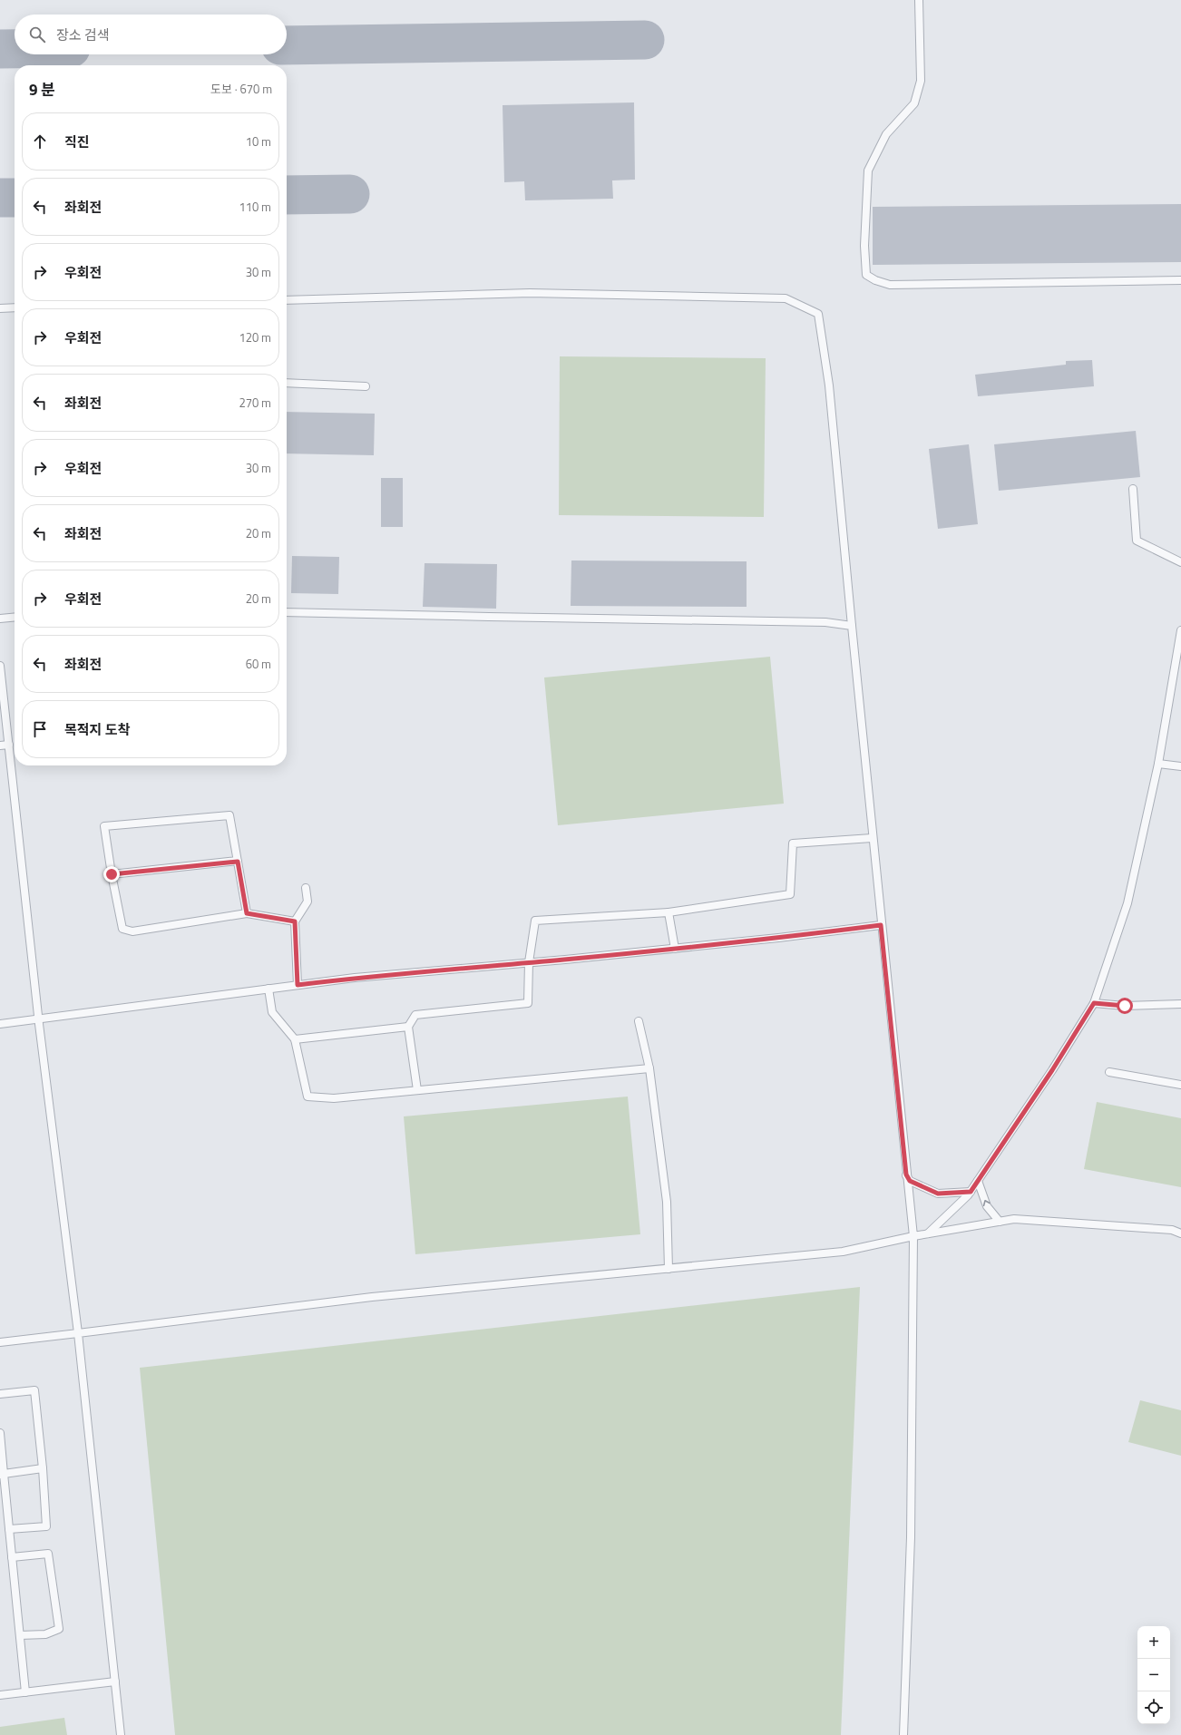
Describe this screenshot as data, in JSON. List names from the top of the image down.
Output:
{
  "page": {
    "search": "장소 검색",
    "heading": ["9 분", "도보 · 670 m"],
    "list": [
      ["직진", "10 m"],
      ["좌회전", "110 m"],
      ["우회전", "30 m"],
      ["우회전", "120 m"],
      ["좌회전", "270 m"],
      ["우회전", "30 m"],
      ["좌회전", "20 m"],
      ["우회전", "20 m"],
      ["좌회전", "60 m"],
      "목적지 도착"
    ],
    "map_buttons": ["+", "−"]
  }
}
